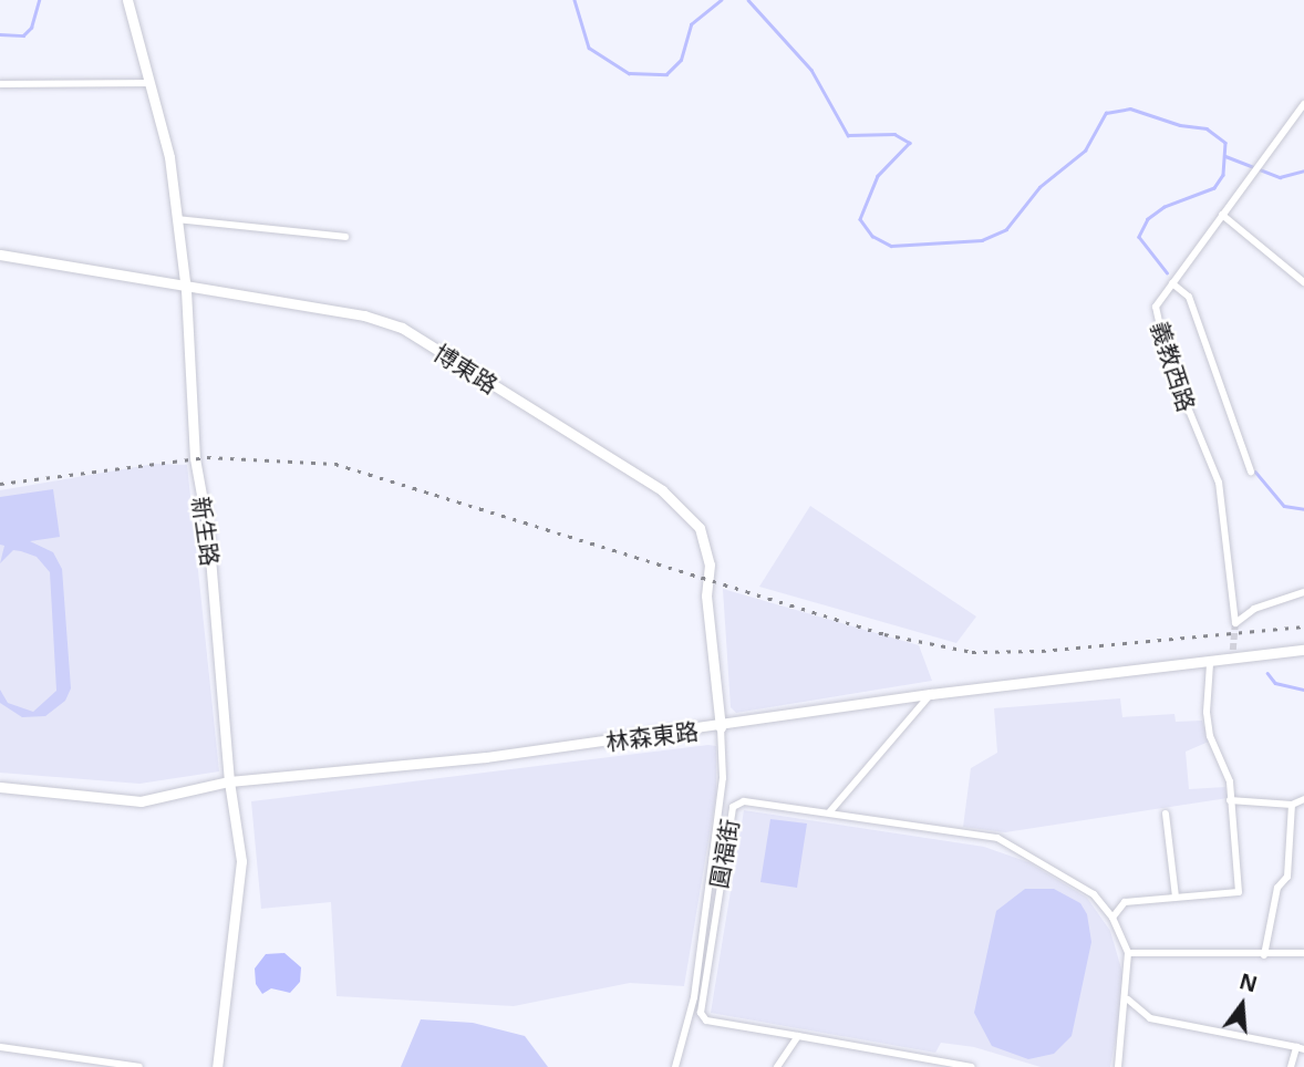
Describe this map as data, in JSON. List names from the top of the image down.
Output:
{
  "streets": {
    "street": [
      "義教西路",
      "博東路",
      "新生路",
      "林森東路",
      "圓福街"
    ]
  },
  "crossings": [
    ["博東路", "新生路"],
    ["博東路", "林森東路"],
    ["博東路", "圓福街"],
    ["新生路", "林森東路"],
    ["林森東路", "圓福街"]
  ],
  "north": "top"
}
